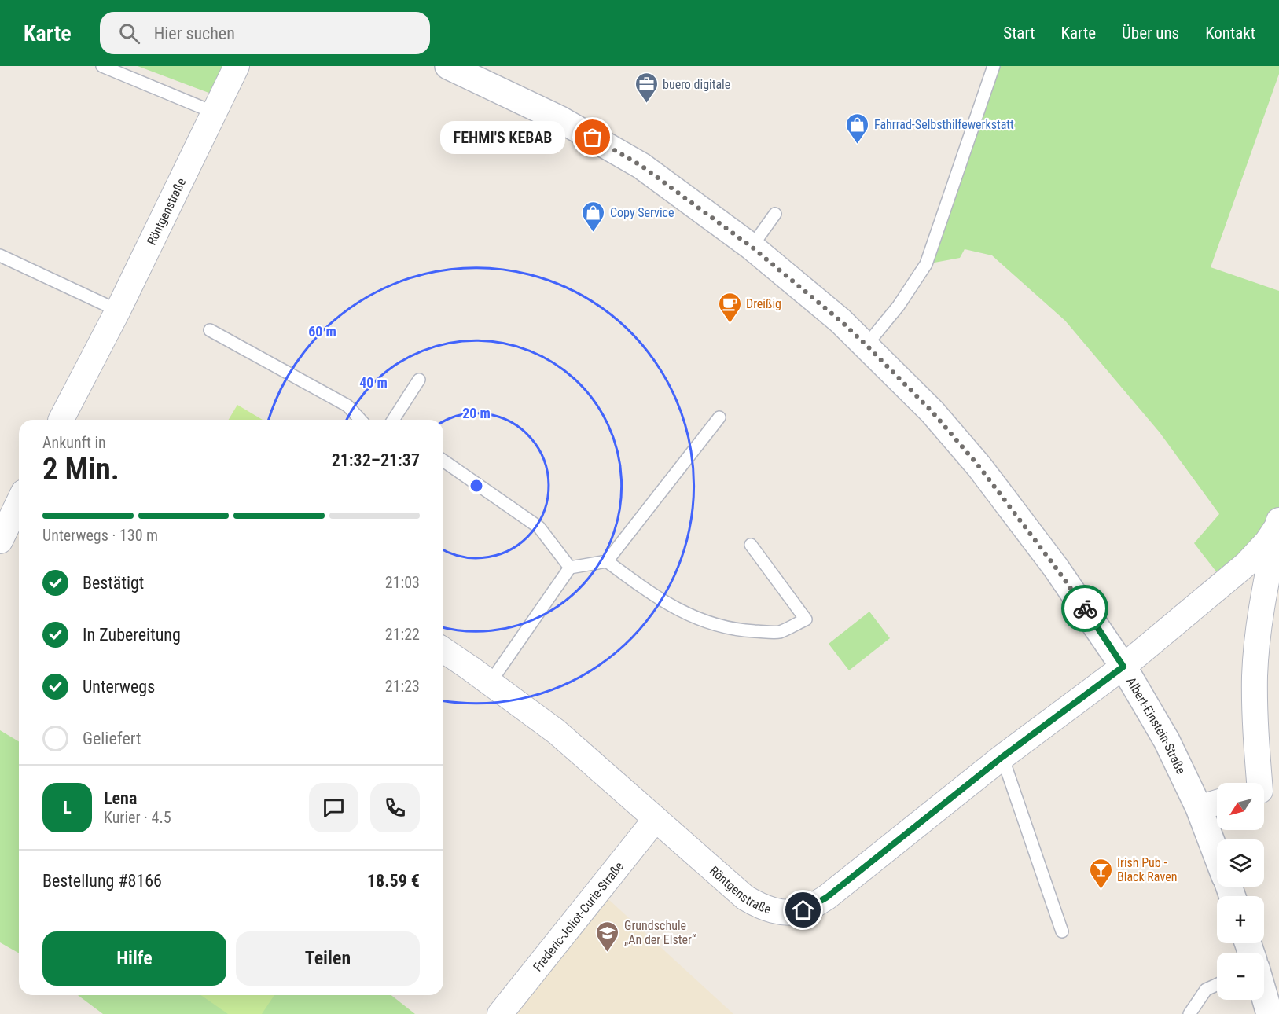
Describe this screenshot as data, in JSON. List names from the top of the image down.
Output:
{
  "streets": {
    "street": ["Röntgenstraße", "Albert-Einstein-Straße", "Frederic-Joliot-Curie-Straße"]
  },
  "crossings": [
    ["Röntgenstraße", "Albert-Einstein-Straße"],
    ["Röntgenstraße", "Frederic-Joliot-Curie-Straße"]
  ],
  "places": {
    "office": ["buero digitale"],
    "other": ["FEHMI'S KEBAB"],
    "shop": ["Fahrrad-Selbsthilfewerkstatt", "Copy Service"],
    "cafe": ["Dreißig"],
    "bar": ["Irish Pub - Black Raven"],
    "school or university": ["Grundschule „An der Elster“"]
  },
  "north": "bottom left",
  "page": {
    "header": "Karte",
    "search": "Hier suchen",
    "nav": [
      "Start",
      "Karte",
      "Über uns",
      "Kontakt"
    ],
    "bubble": "FEHMI'S KEBAB",
    "heading": ["2 Min.", "Ankunft in", "21:32–21:37"],
    "panel": [
      "Lena",
      "Kurier · 4.5",
      "Bestellung #8166",
      "18.59 €"
    ],
    "bar": "Unterwegs · 130 m",
    "list": [
      ["Bestätigt", "21:03"],
      ["In Zubereitung", "21:22"],
      ["Unterwegs", "21:23"],
      "Geliefert"
    ],
    "map_buttons": ["+", "−"],
    "round": "L",
    "buttons": ["Hilfe", "Teilen"]
  },
  "rings": ["60 m", "40 m", "20 m"]
}
